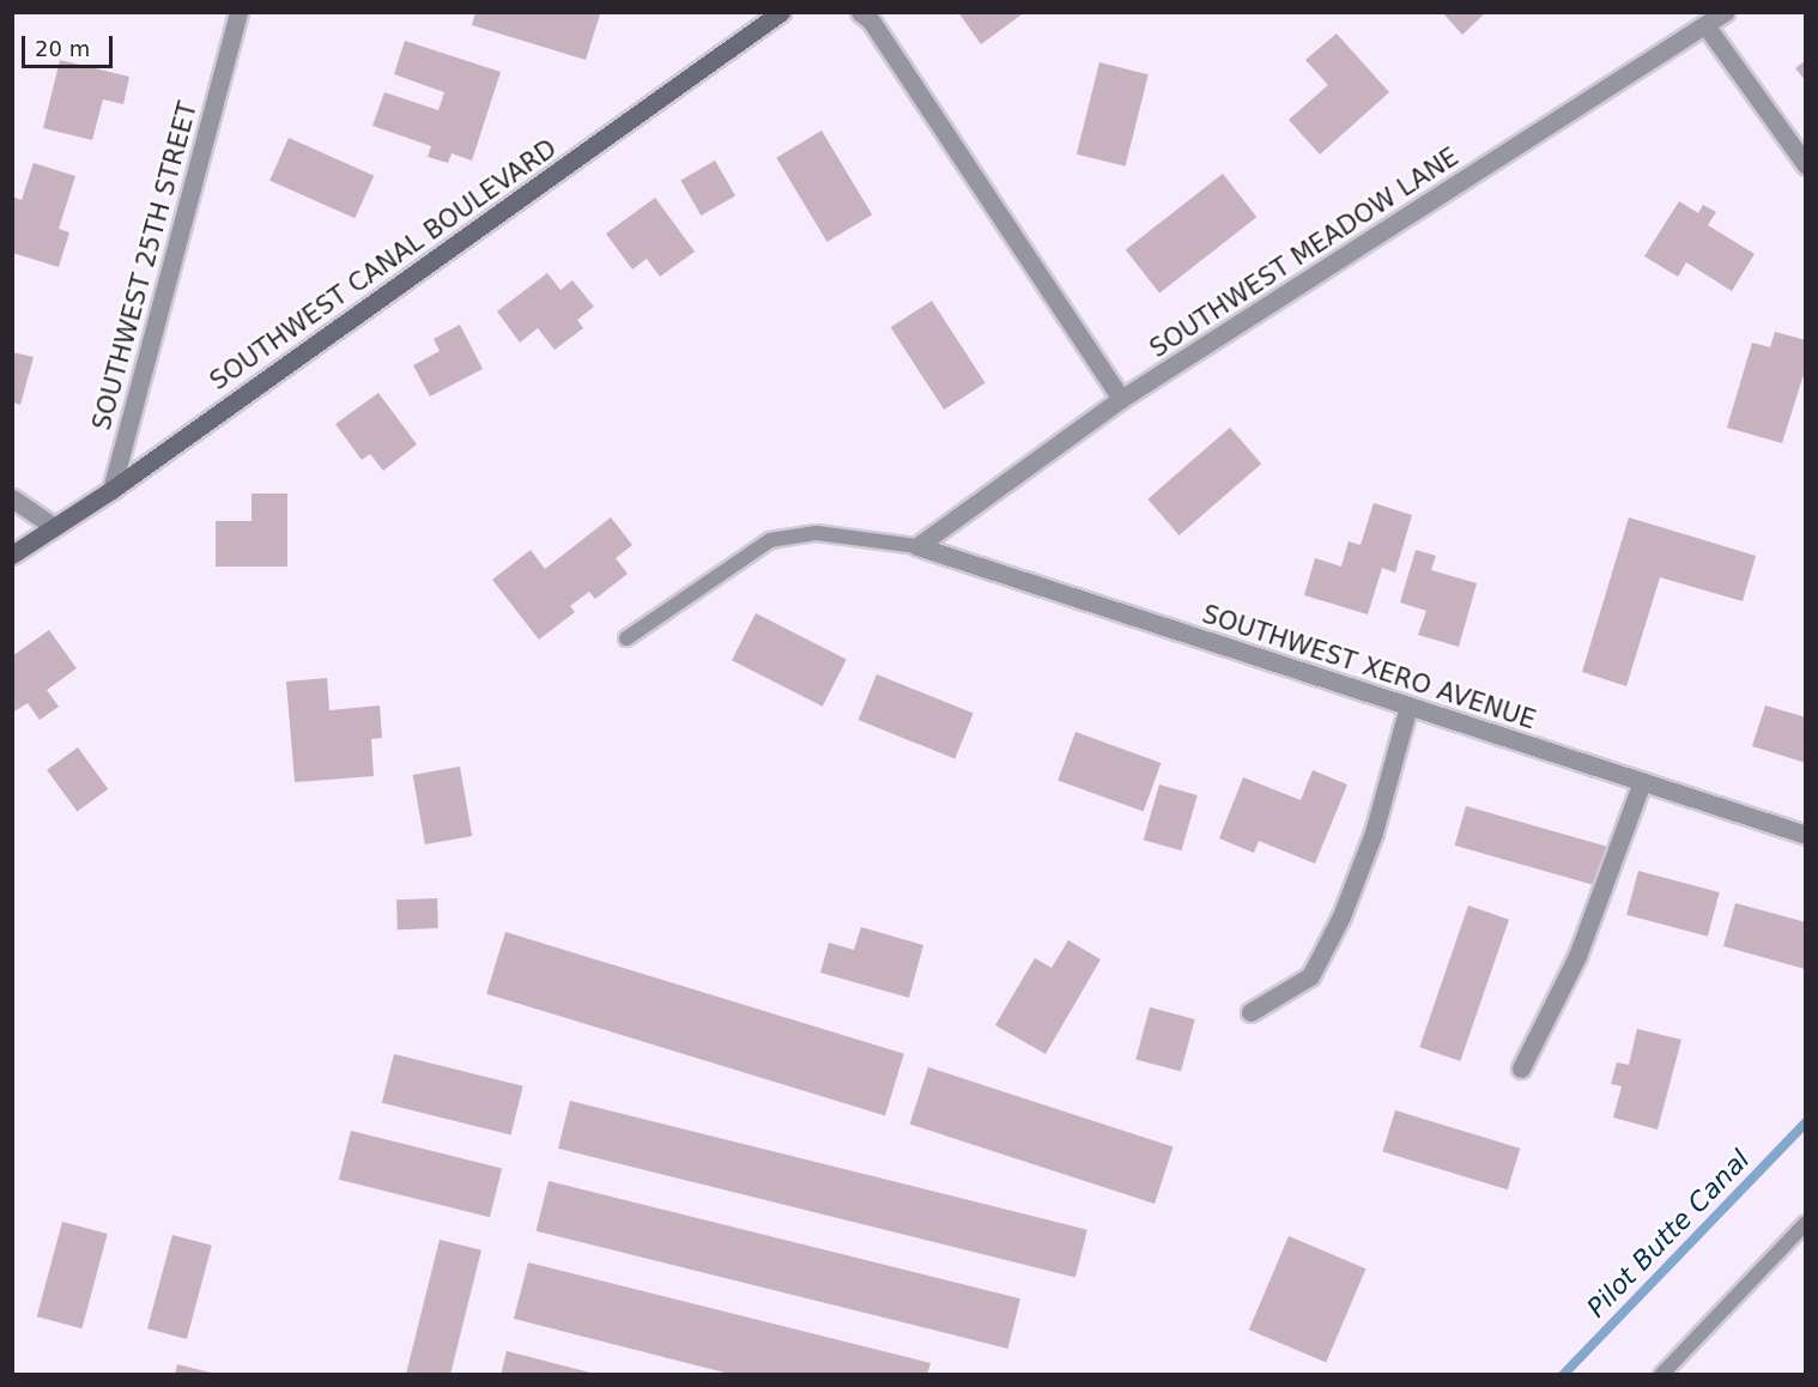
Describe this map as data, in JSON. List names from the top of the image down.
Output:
{
  "streets": {
    "main road": ["SOUTHWEST CANAL BOULEVARD"],
    "street": ["SOUTHWEST MEADOW LANE", "SOUTHWEST 25TH STREET", "SOUTHWEST XERO AVENUE"]
  },
  "crossings": [
    ["SOUTHWEST MEADOW LANE", "SOUTHWEST XERO AVENUE"],
    ["SOUTHWEST CANAL BOULEVARD", "SOUTHWEST 25TH STREET"]
  ],
  "water": ["Pilot Butte Canal"],
  "scale_bar": "20 m"
}
